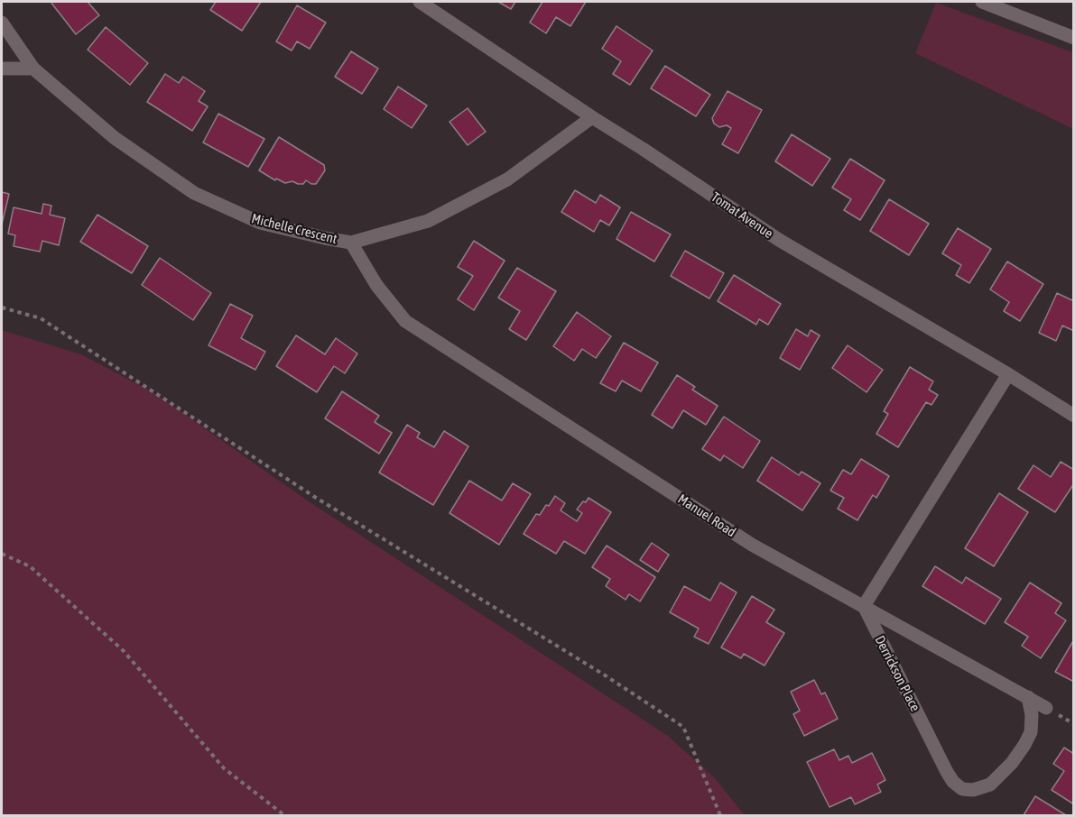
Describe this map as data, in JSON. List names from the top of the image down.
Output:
{
  "streets": {
    "street": [
      "Tomat Avenue",
      "Michelle Crescent",
      "Manuel Road",
      "Derrickson Place"
    ]
  },
  "crossings": [
    ["Tomat Avenue", "Michelle Crescent"],
    ["Michelle Crescent", "Manuel Road"],
    ["Manuel Road", "Derrickson Place"]
  ]
}
